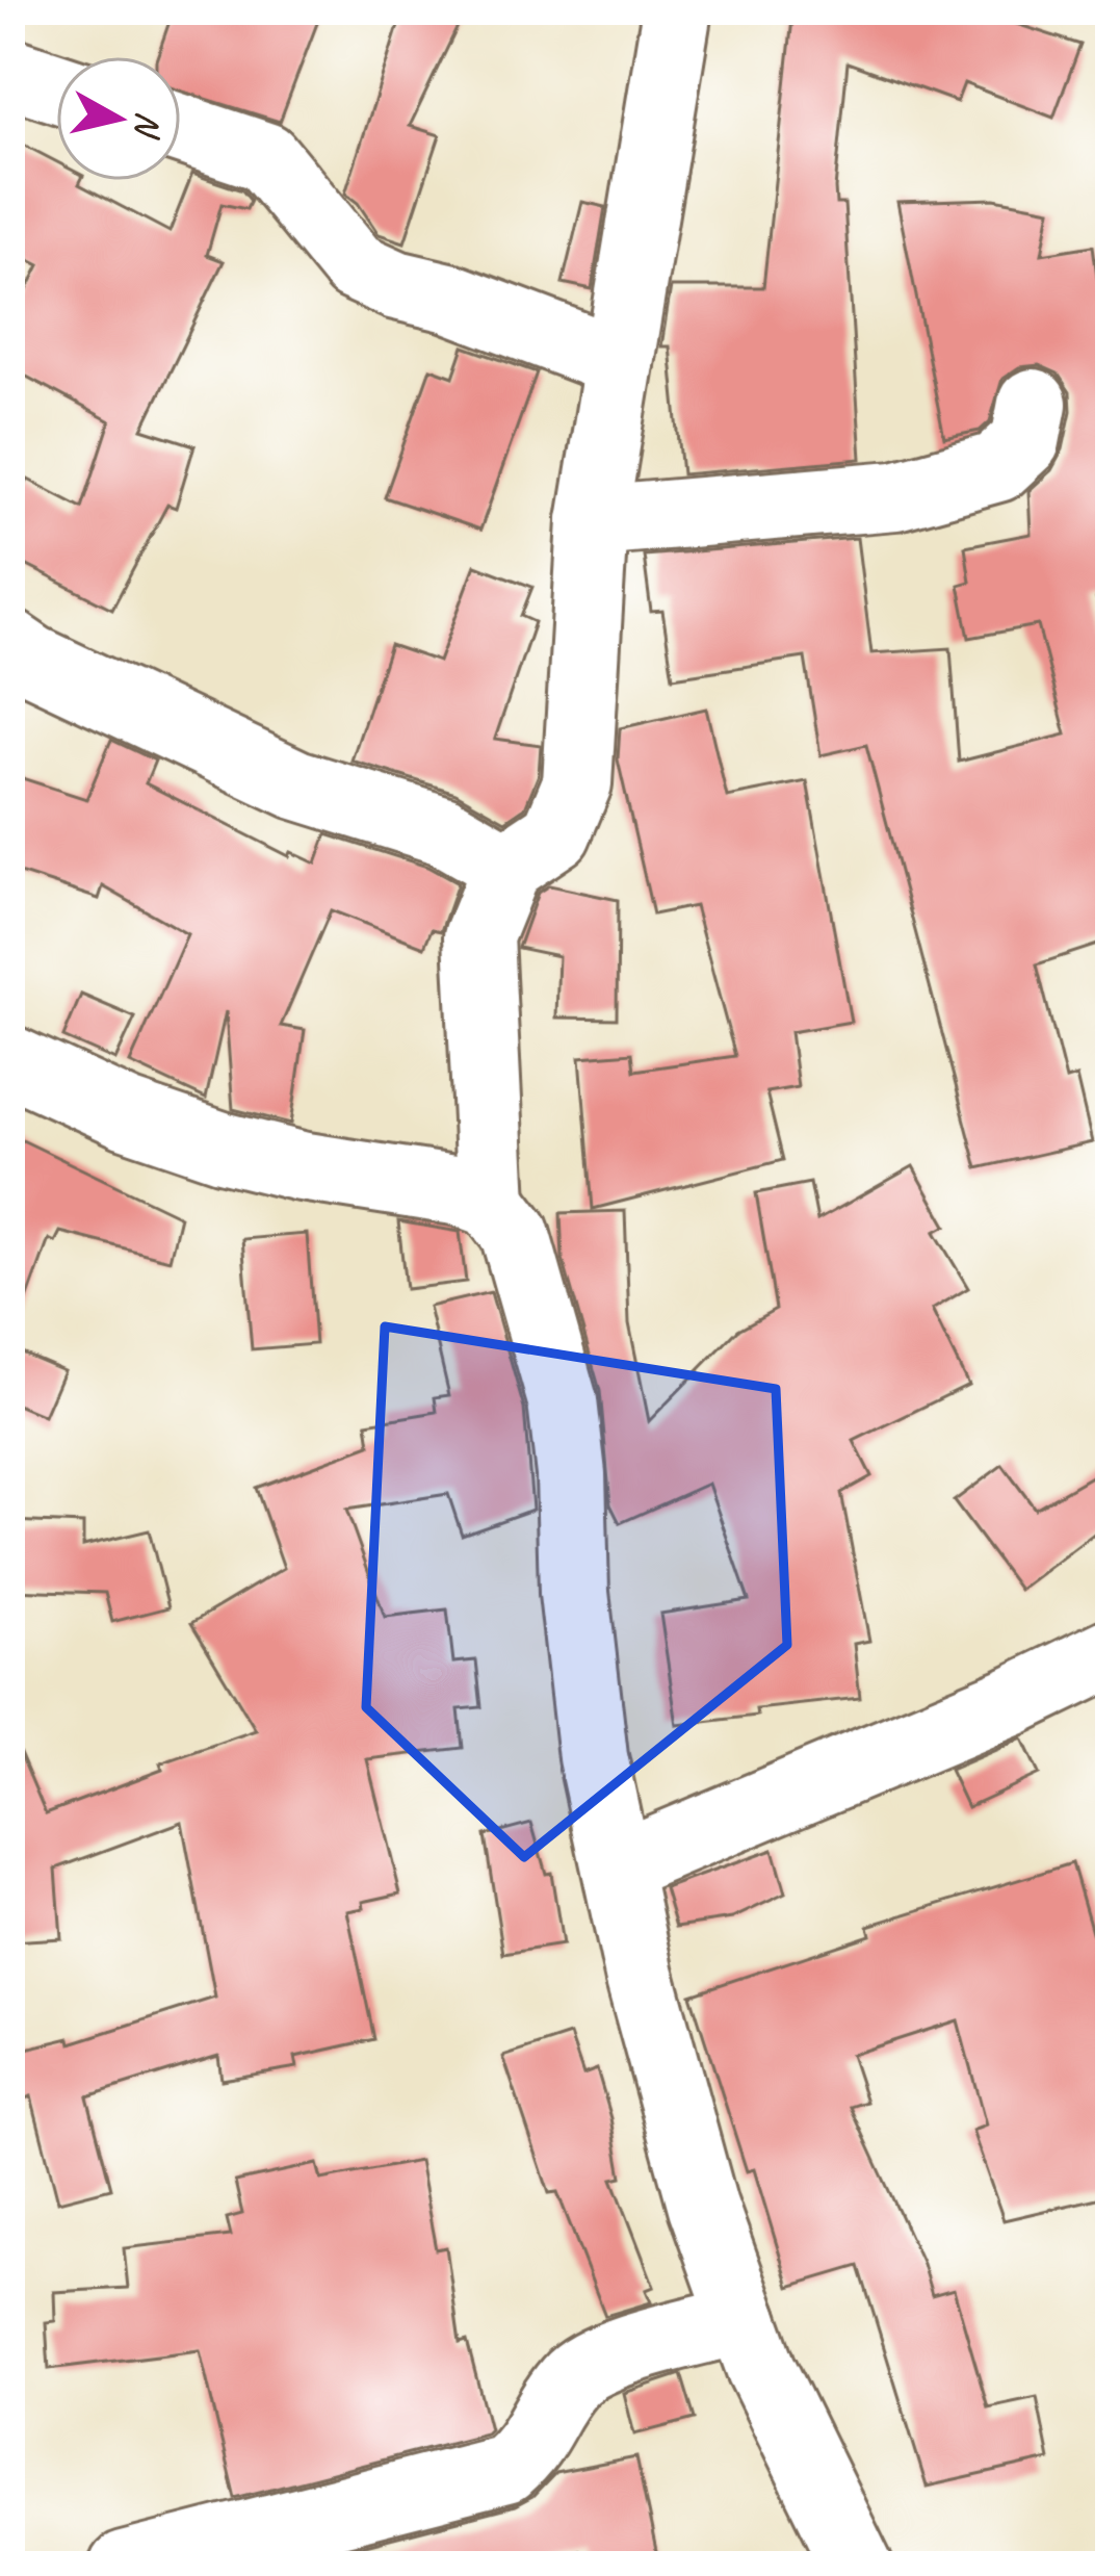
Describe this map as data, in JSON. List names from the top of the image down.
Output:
{
  "north": "right"
}
